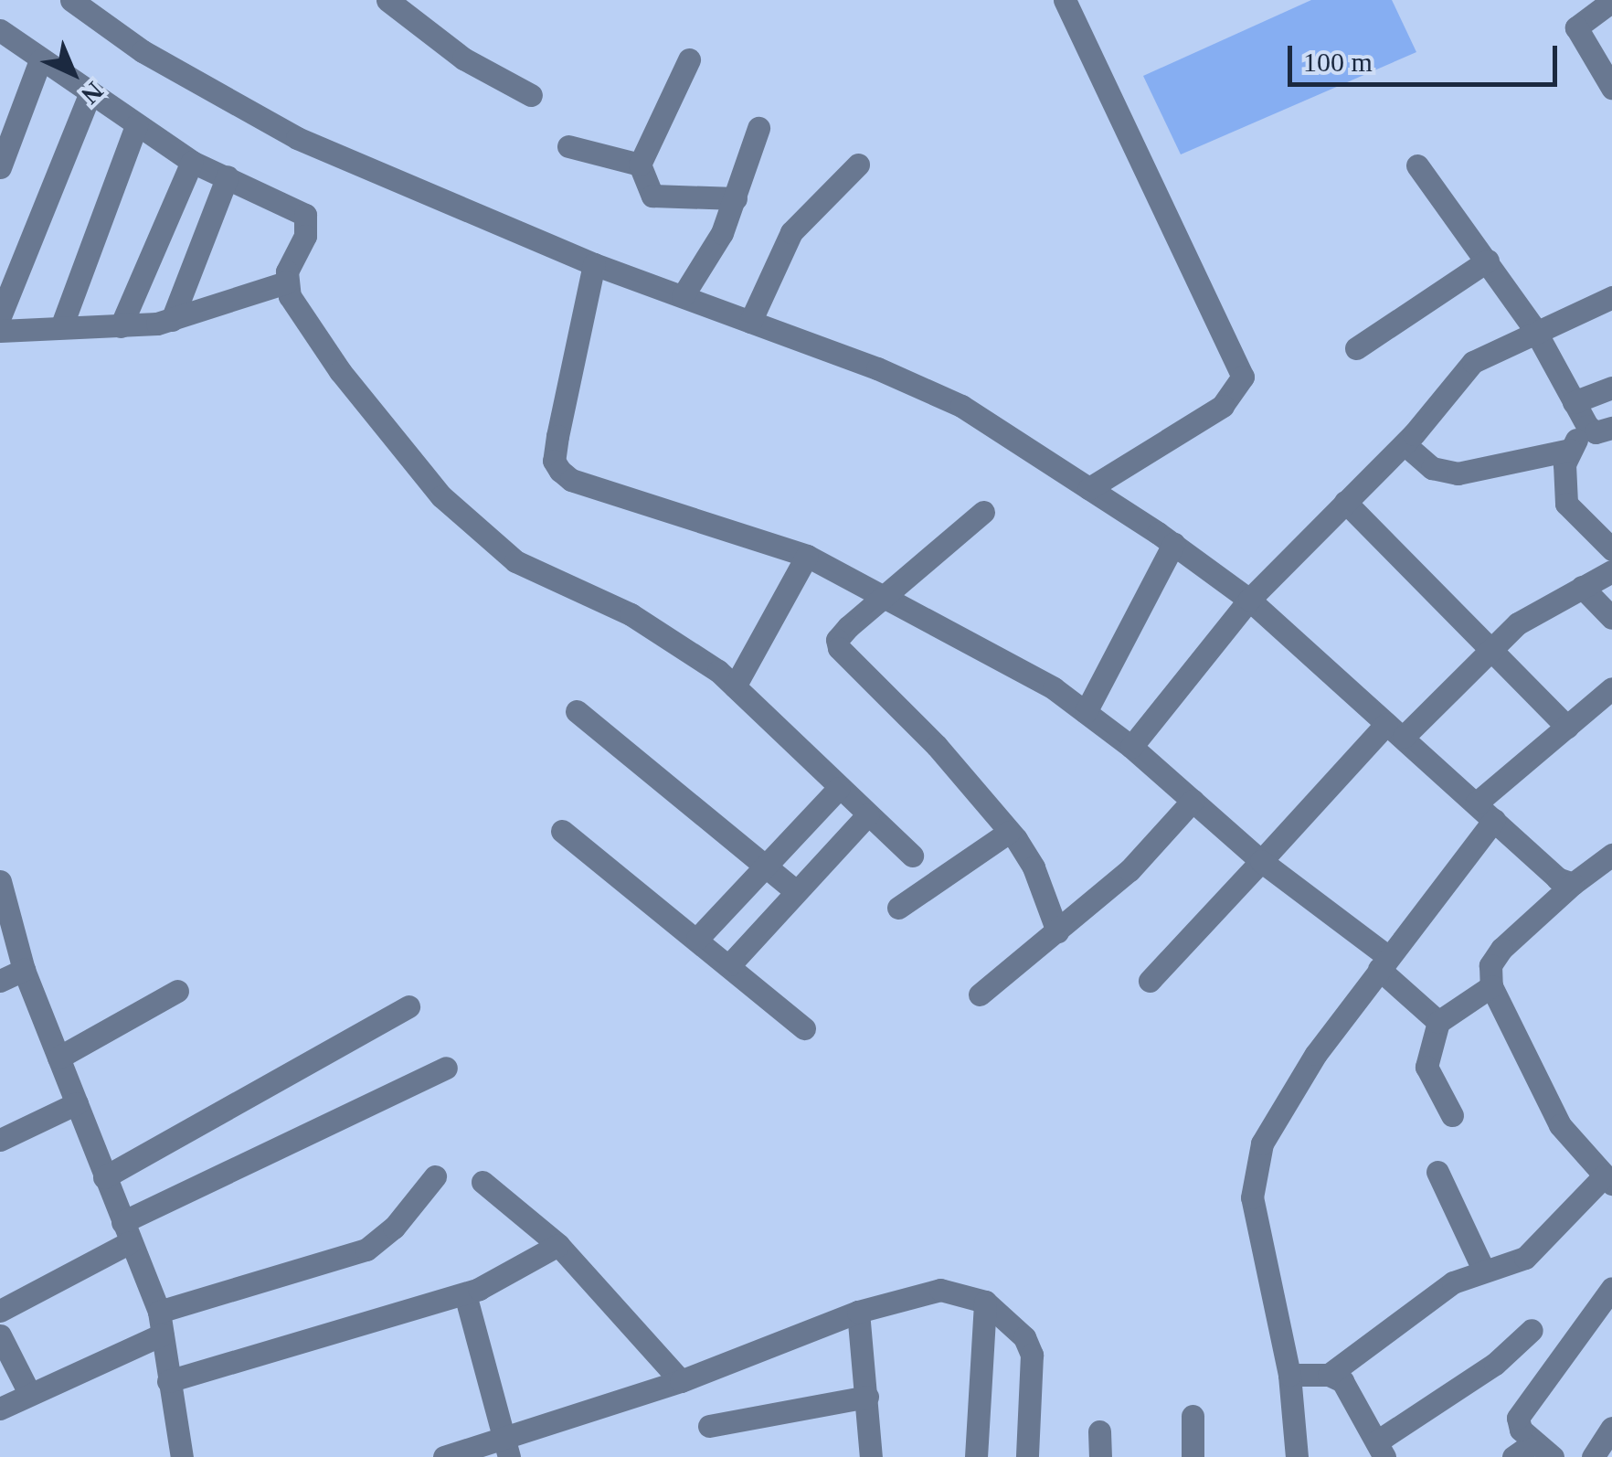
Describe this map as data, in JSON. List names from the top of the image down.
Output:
{
  "scale_bar": "100 m",
  "north": "bottom right"
}
